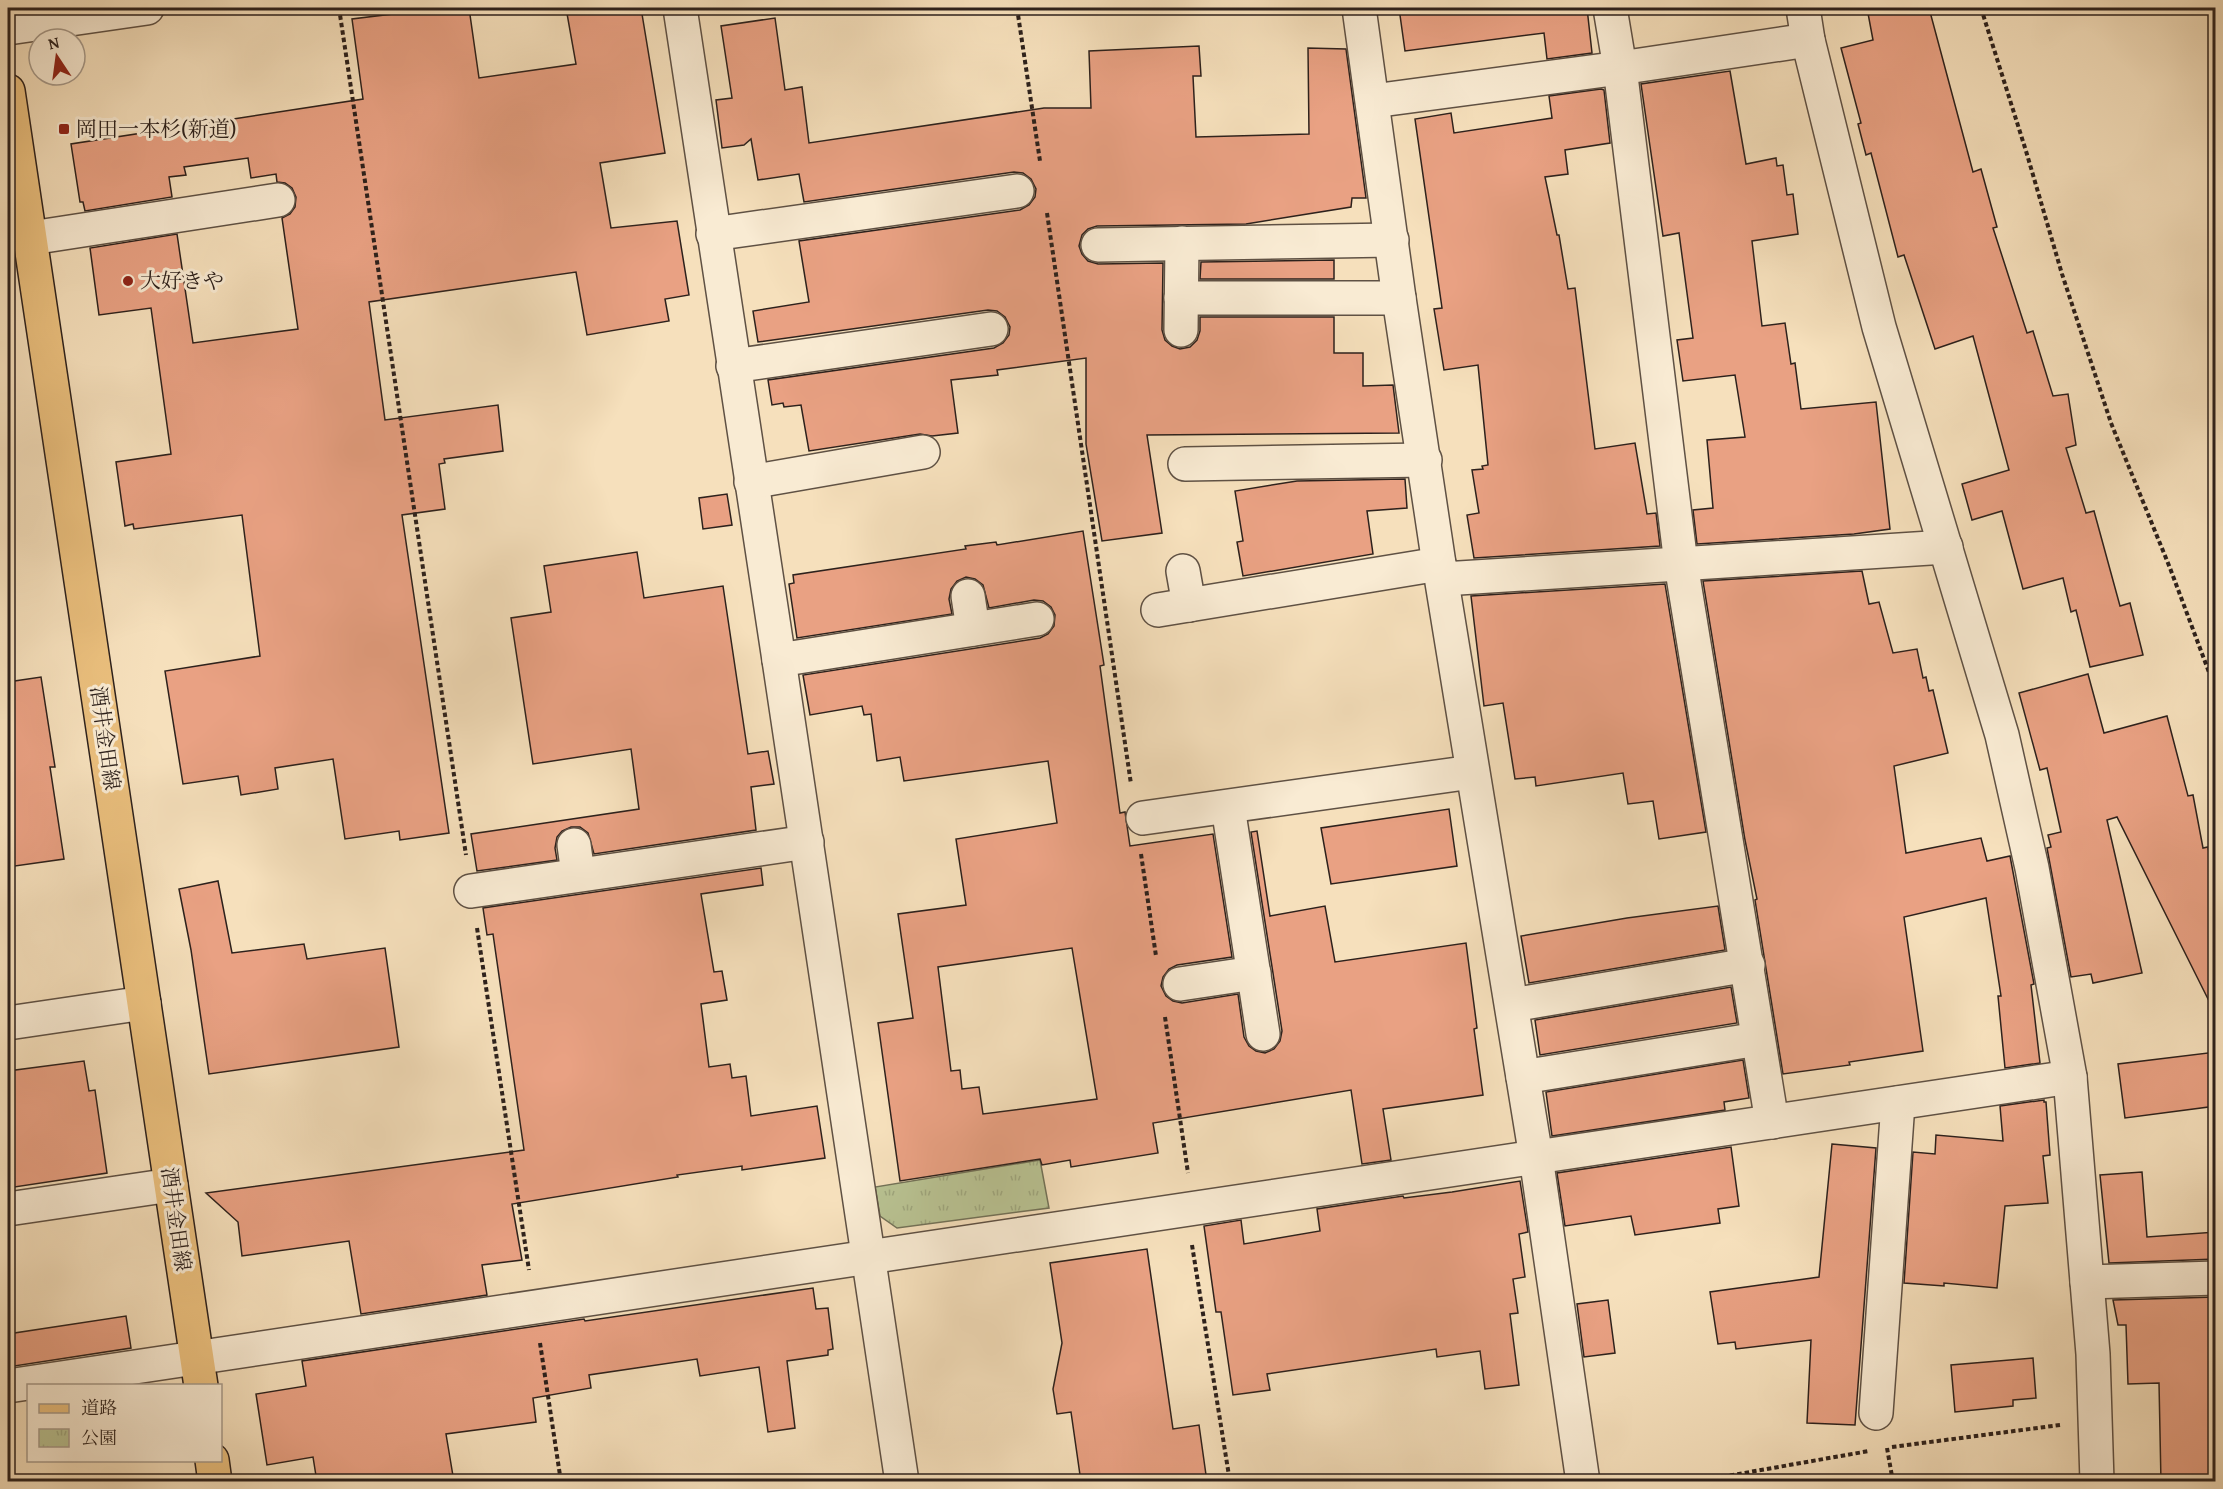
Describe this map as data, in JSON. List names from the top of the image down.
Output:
{
  "streets": {
    "main road": ["酒井金田線"]
  },
  "places": {
    "transit": ["岡田一本杉(新道)"],
    "other": ["大好きや"]
  },
  "legend": ["道路", "公園"],
  "north": "top"
}
